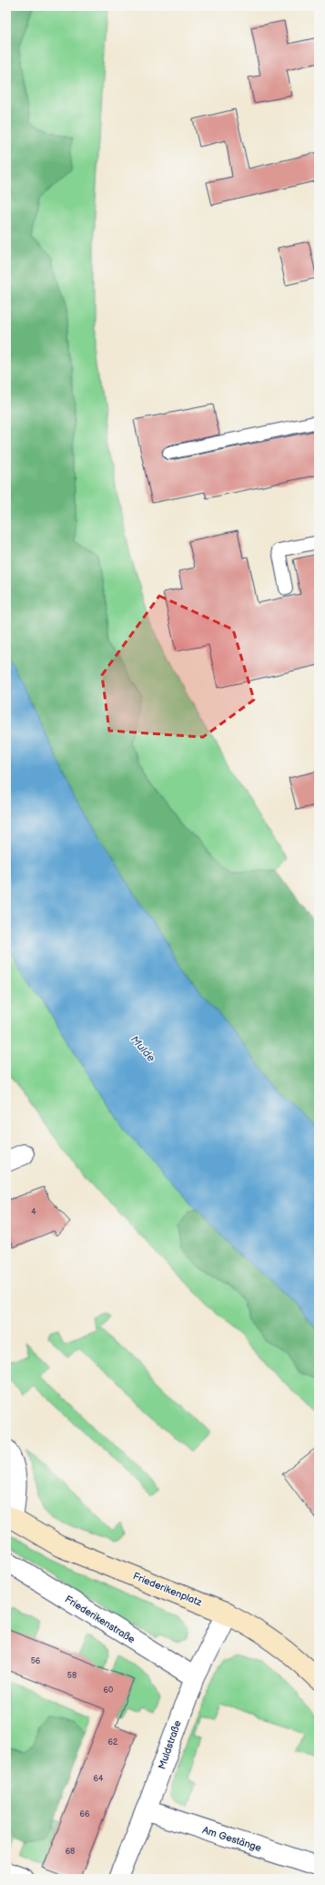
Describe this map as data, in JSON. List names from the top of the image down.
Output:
{
  "streets": {
    "main road": ["Friederikenplatz"],
    "street": ["Friederikenstraße", "Muldstraße", "Am Gestänge"]
  },
  "crossings": [
    ["Friederikenplatz", "Muldstraße"],
    ["Friederikenstraße", "Muldstraße"],
    ["Muldstraße", "Am Gestänge"]
  ],
  "water": ["Mulde"],
  "house_numbers": [
    "4",
    "56",
    "58",
    "60",
    "62",
    "64",
    "66",
    "68"
  ]
}
